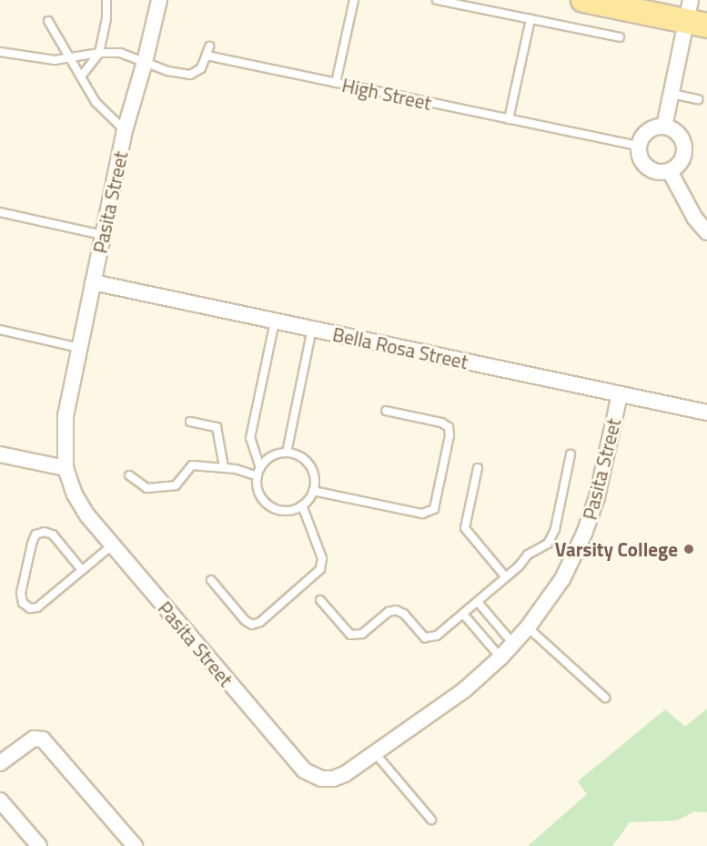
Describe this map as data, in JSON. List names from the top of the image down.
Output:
{
  "streets": {
    "street": ["Pasita Street", "Bella Rosa Street"],
    "lane": ["High Street"]
  },
  "crossings": [
    ["Pasita Street", "Bella Rosa Street"]
  ],
  "places": ["Varsity College"]
}
